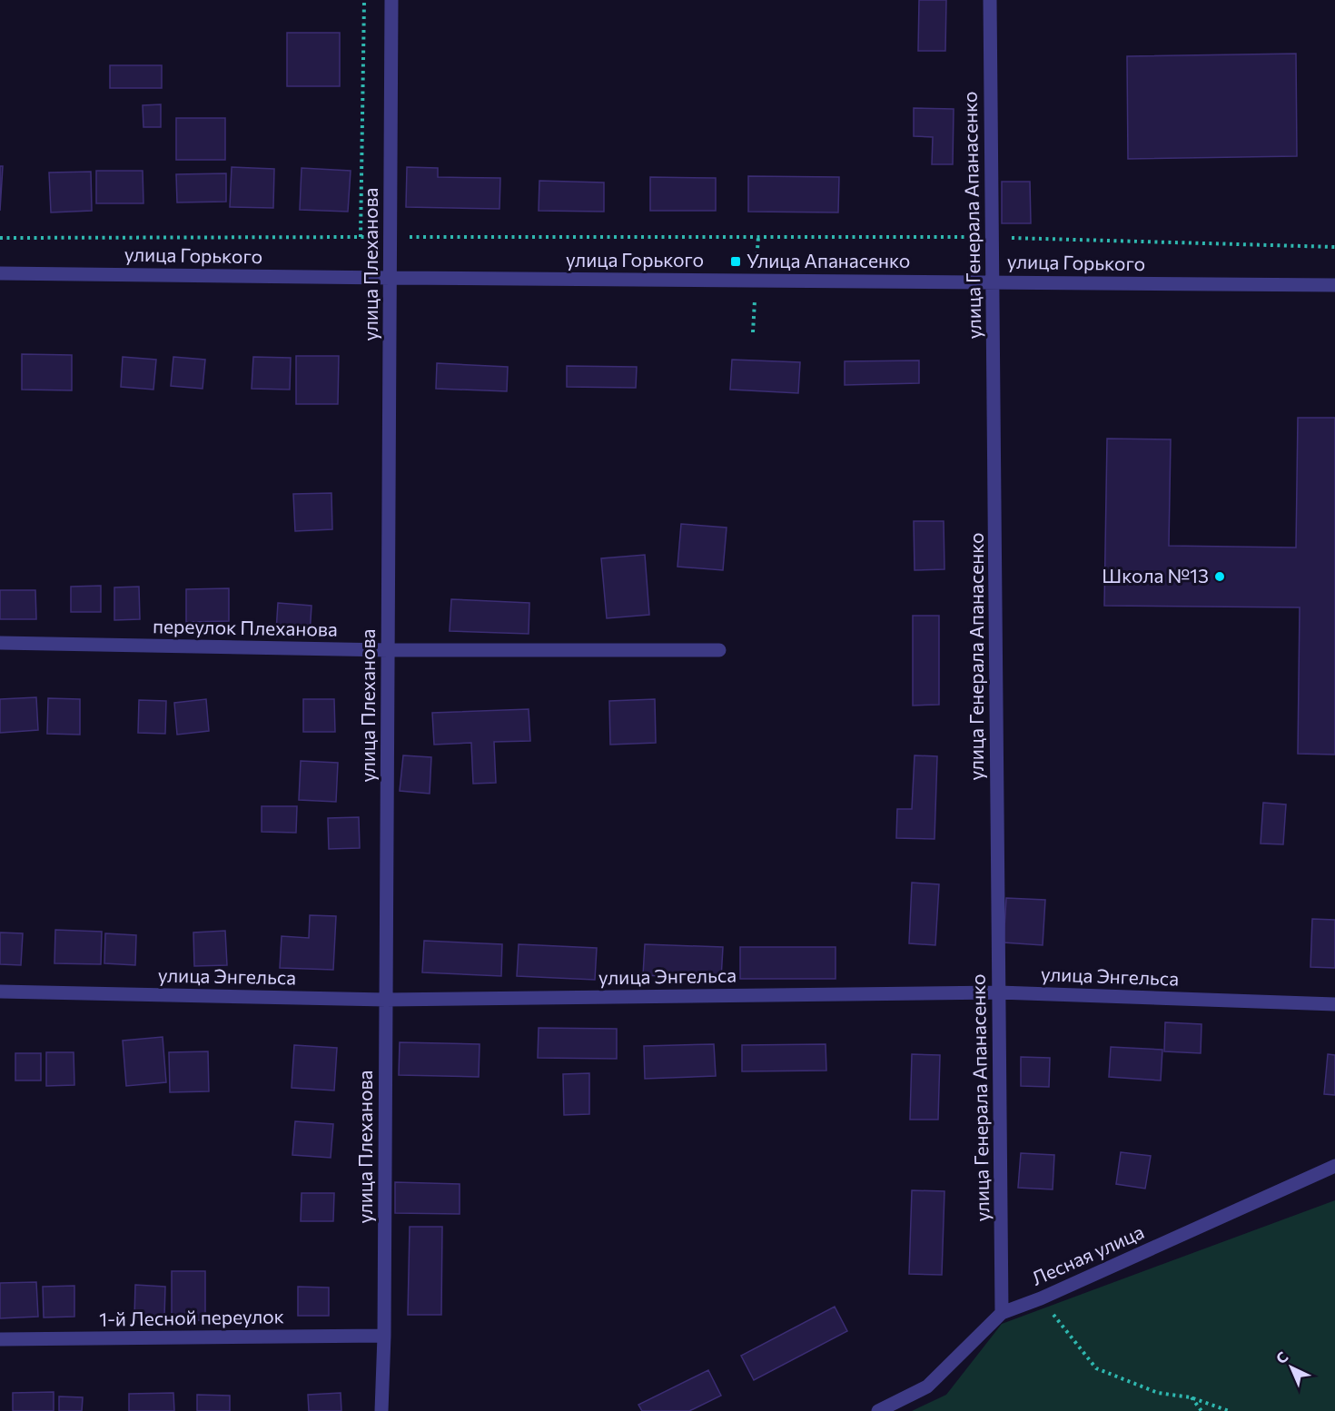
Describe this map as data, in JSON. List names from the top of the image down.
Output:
{
  "streets": {
    "street": [
      "улица Генерала Апанасенко",
      "улица Горького",
      "улица Плеханова",
      "переулок Плеханова",
      "улица Энгельса",
      "Лесная улица",
      "1-й Лесной переулок"
    ]
  },
  "crossings": [
    ["улица Генерала Апанасенко", "улица Горького"],
    ["улица Генерала Апанасенко", "улица Энгельса"],
    ["улица Генерала Апанасенко", "Лесная улица"],
    ["улица Горького", "улица Плеханова"],
    ["улица Плеханова", "переулок Плеханова"],
    ["улица Плеханова", "улица Энгельса"],
    ["улица Плеханова", "1-й Лесной переулок"]
  ],
  "places": {
    "transit": ["Улица Апанасенко"],
    "other": ["Школа №13"]
  },
  "north": "top left"
}
